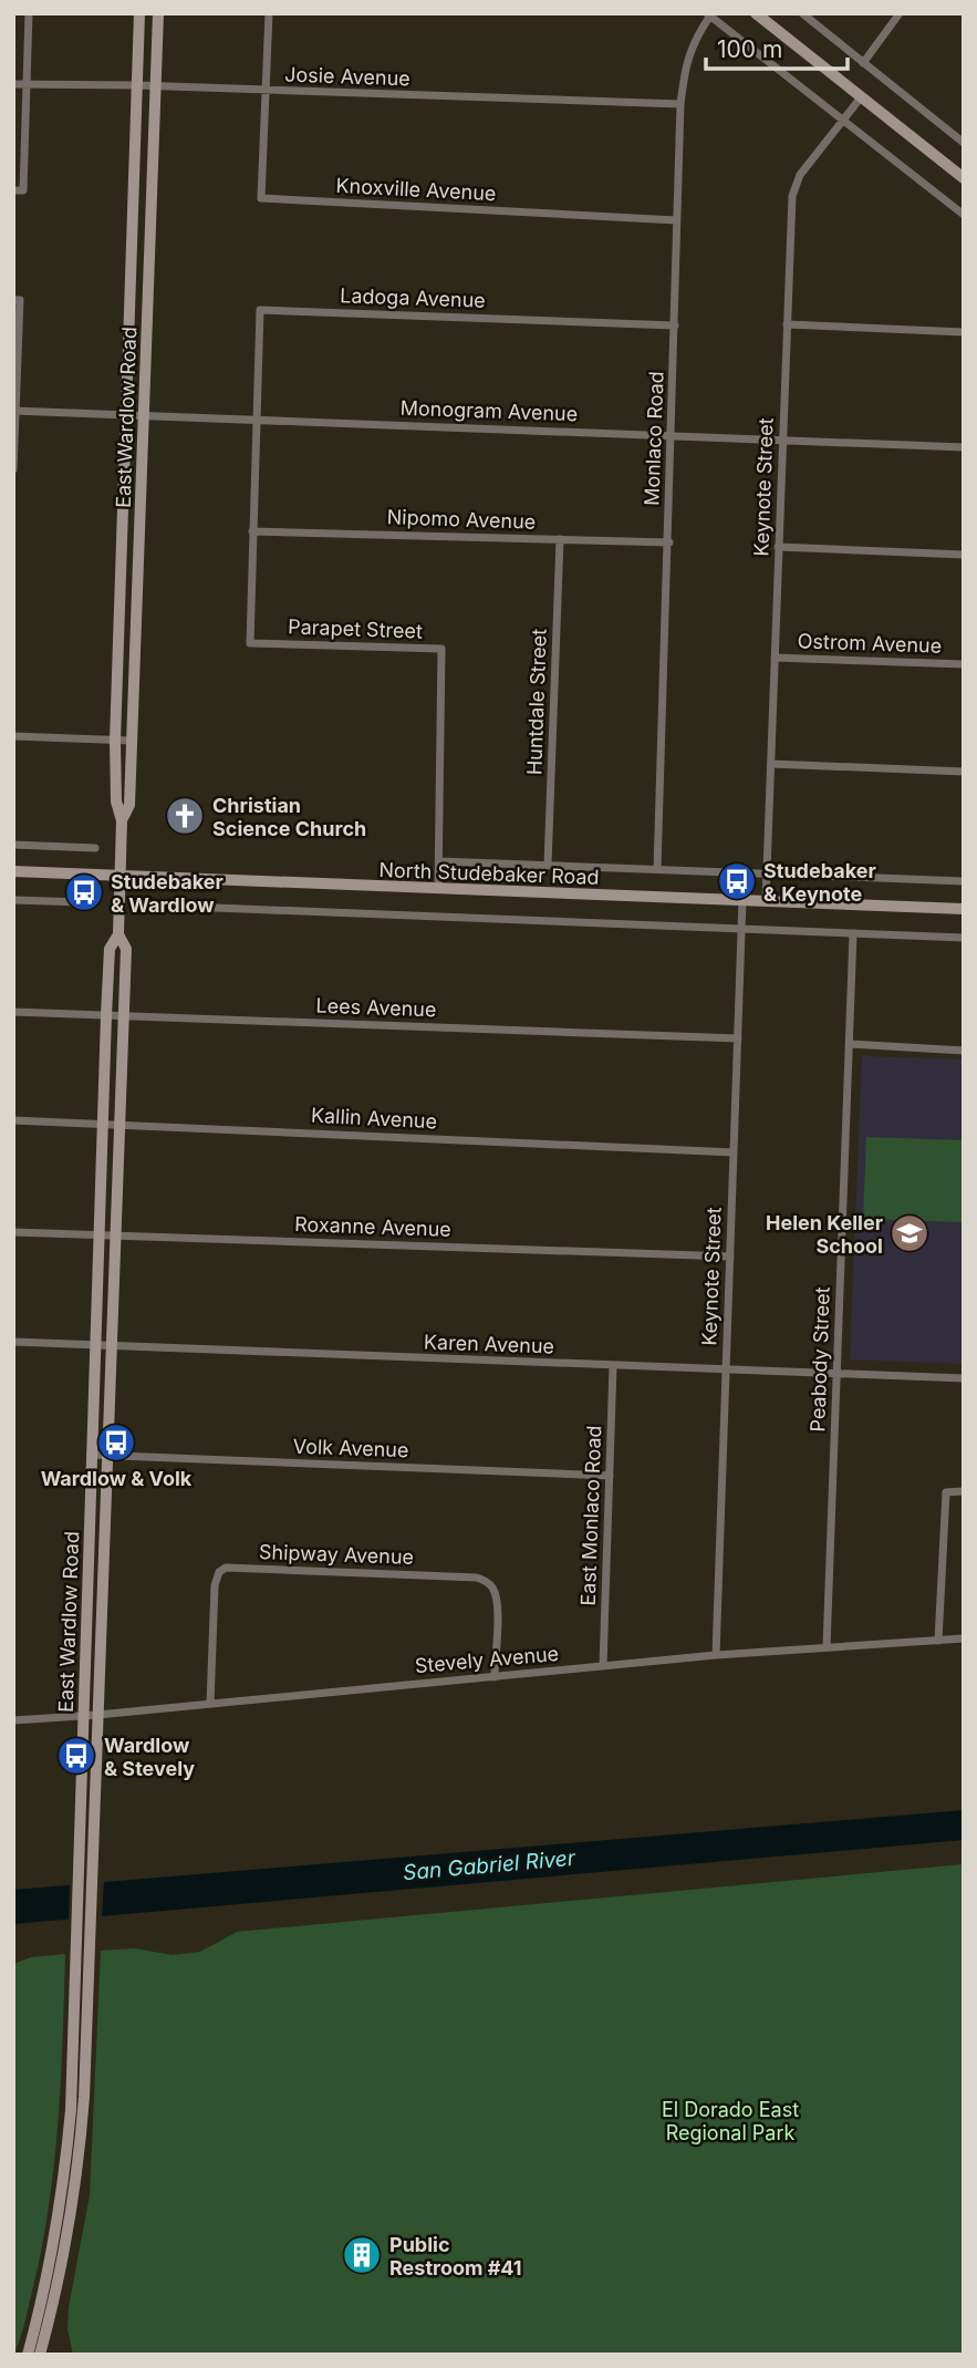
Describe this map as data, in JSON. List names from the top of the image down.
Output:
{
  "streets": {
    "main road": ["East Wardlow Road", "North Studebaker Road"],
    "street": [
      "Josie Avenue",
      "Knoxville Avenue",
      "Ladoga Avenue",
      "Monogram Avenue",
      "Monlaco Road",
      "Keynote Street",
      "Nipomo Avenue",
      "Parapet Street",
      "Ostrom Avenue",
      "Huntdale Street",
      "Lees Avenue",
      "Kallin Avenue",
      "Roxanne Avenue",
      "Karen Avenue",
      "Peabody Street",
      "Volk Avenue",
      "East Monlaco Road",
      "Shipway Avenue",
      "Stevely Avenue"
    ]
  },
  "crossings": [
    ["Josie Avenue", "Knoxville Avenue"],
    ["Josie Avenue", "East Wardlow Road"],
    ["Josie Avenue", "Monlaco Road"],
    ["Knoxville Avenue", "Monlaco Road"],
    ["Ladoga Avenue", "Monogram Avenue"],
    ["Ladoga Avenue", "Monlaco Road"],
    ["Ladoga Avenue", "Parapet Street"],
    ["Monogram Avenue", "East Wardlow Road"],
    ["Monogram Avenue", "Monlaco Road"],
    ["Monogram Avenue", "Keynote Street"],
    ["Monogram Avenue", "Parapet Street"],
    ["East Wardlow Road", "North Studebaker Road"],
    ["East Wardlow Road", "Lees Avenue"],
    ["East Wardlow Road", "Kallin Avenue"],
    ["East Wardlow Road", "Roxanne Avenue"],
    ["East Wardlow Road", "Karen Avenue"],
    ["East Wardlow Road", "Volk Avenue"],
    ["East Wardlow Road", "Stevely Avenue"],
    ["Monlaco Road", "Nipomo Avenue"],
    ["Monlaco Road", "North Studebaker Road"],
    ["Keynote Street", "Ostrom Avenue"],
    ["Keynote Street", "North Studebaker Road"],
    ["Keynote Street", "Lees Avenue"],
    ["Keynote Street", "Kallin Avenue"],
    ["Keynote Street", "Roxanne Avenue"],
    ["Keynote Street", "Karen Avenue"],
    ["Keynote Street", "Stevely Avenue"],
    ["Nipomo Avenue", "Parapet Street"],
    ["Nipomo Avenue", "Huntdale Street"],
    ["Parapet Street", "North Studebaker Road"],
    ["Huntdale Street", "North Studebaker Road"],
    ["Karen Avenue", "Peabody Street"],
    ["Karen Avenue", "East Monlaco Road"],
    ["Peabody Street", "Stevely Avenue"],
    ["Volk Avenue", "East Monlaco Road"],
    ["East Monlaco Road", "Stevely Avenue"],
    ["Shipway Avenue", "Stevely Avenue"]
  ],
  "water": ["San Gabriel River"],
  "parks": ["El Dorado East Regional Park"],
  "places": {
    "church": ["Christian Science Church"],
    "bus stop": [
      "Studebaker & Keynote",
      "Studebaker & Wardlow",
      "Wardlow & Volk",
      "Wardlow & Stevely"
    ],
    "school or university": ["Helen Keller School"],
    "building": ["Public Restroom #41"]
  },
  "scale_bar": "100 m"
}
